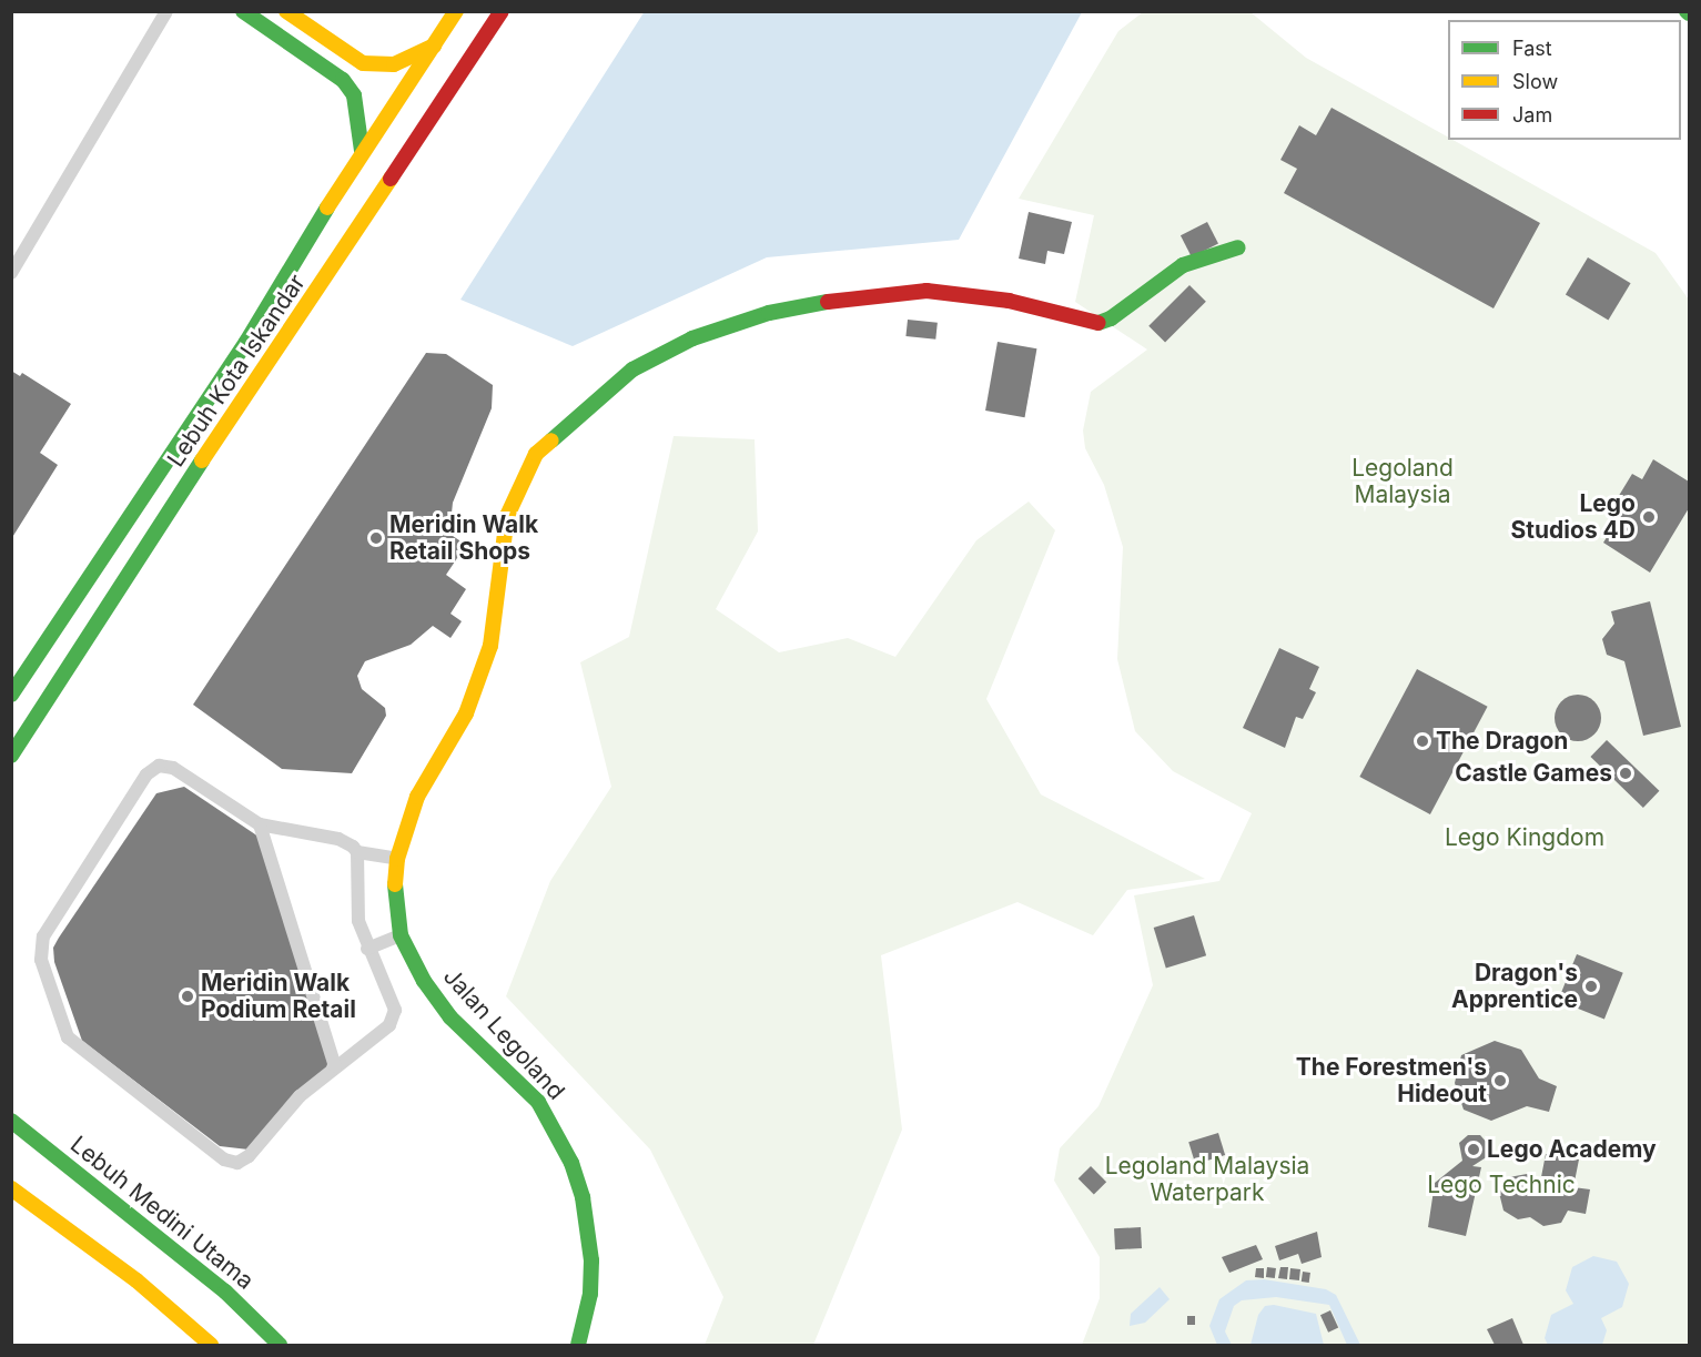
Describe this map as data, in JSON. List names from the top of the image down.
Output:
{
  "streets": {
    "main road": ["Lebuh Kota Iskandar", "Jalan Legoland", "Lebuh Medini Utama"]
  },
  "parks": [
    "Legoland Malaysia",
    "Lego Kingdom",
    "Legoland Malaysia Waterpark",
    "Lego Technic"
  ],
  "places": [
    "Lego Studios 4D",
    "Meridin Walk Retail Shops",
    "The Dragon",
    "Castle Games",
    "Dragon's Apprentice",
    "Meridin Walk Podium Retail",
    "The Forestmen's Hideout",
    "Lego Academy"
  ],
  "legend": ["Fast", "Slow", "Jam"]
}
